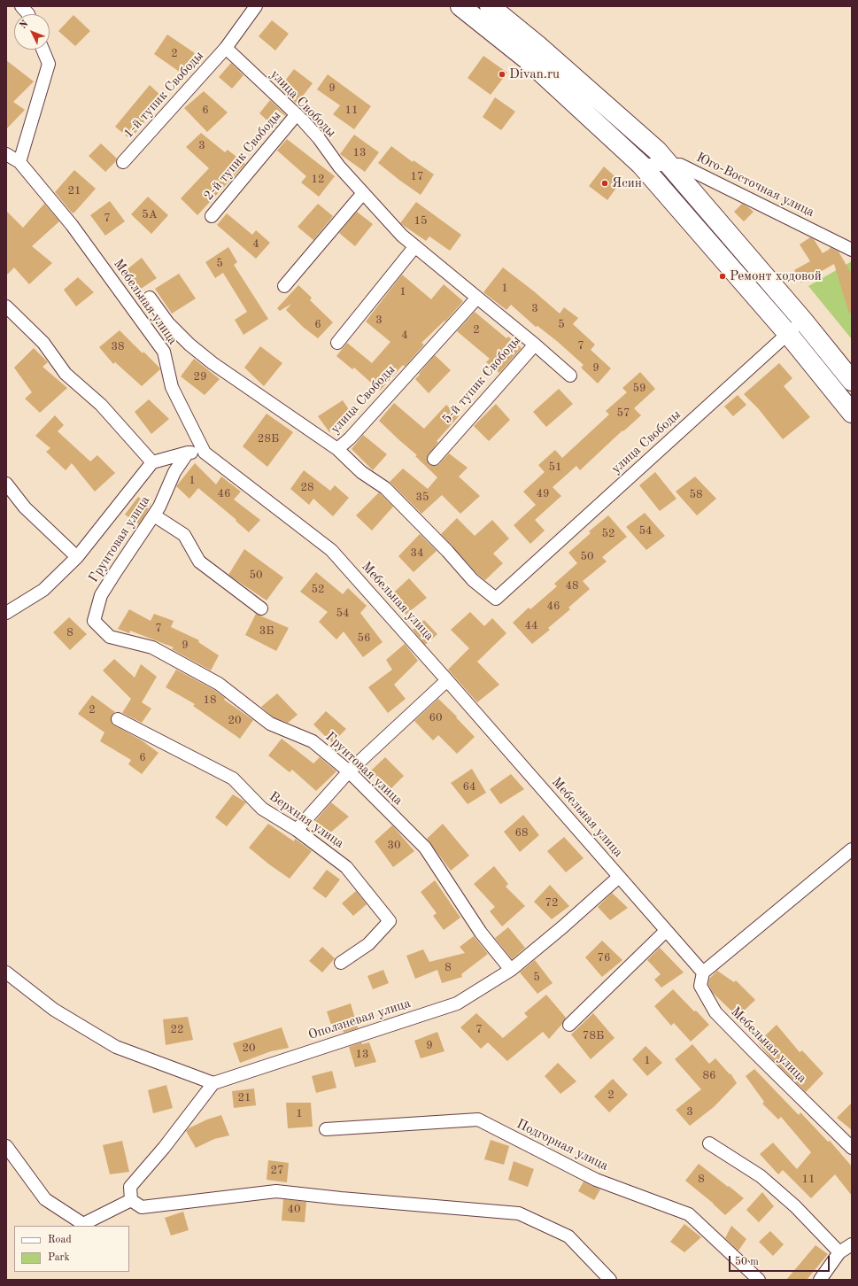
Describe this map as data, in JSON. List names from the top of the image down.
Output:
{
  "streets": {
    "street": [
      "1-й тупик Свободы",
      "улица Свободы",
      "2-й тупик Свободы",
      "Юго-Восточная улица",
      "Мебельная улица",
      "5-й тупик Свободы",
      "Грунтовая улица",
      "Верхняя улица",
      "Оползневая улица",
      "Подгорная улица"
    ]
  },
  "crossings": [
    ["1-й тупик Свободы", "улица Свободы"],
    ["улица Свободы", "2-й тупик Свободы"],
    ["улица Свободы", "5-й тупик Свободы"],
    ["Мебельная улица", "Оползневая улица"],
    ["Грунтовая улица", "Оползневая улица"]
  ],
  "places": ["Divan.ru", "Ясин", "Ремонт ходовой"],
  "house_numbers": [
    "2",
    "9",
    "6",
    "11",
    "3",
    "13",
    "17",
    "12",
    "21",
    "5А",
    "7",
    "15",
    "4",
    "5",
    "1",
    "1",
    "3",
    "3",
    "6",
    "5",
    "2",
    "4",
    "7",
    "38",
    "9",
    "29",
    "59",
    "57",
    "28Б",
    "51",
    "1",
    "28",
    "46",
    "49",
    "58",
    "35",
    "54",
    "52",
    "34",
    "50",
    "50",
    "48",
    "52",
    "46",
    "54",
    "44",
    "7",
    "3Б",
    "8",
    "56",
    "9",
    "18",
    "2",
    "60",
    "20",
    "6",
    "64",
    "68",
    "30",
    "72",
    "76",
    "8",
    "5",
    "22",
    "7",
    "78Б",
    "9",
    "20",
    "13",
    "1",
    "86",
    "2",
    "21",
    "3",
    "1",
    "27",
    "8",
    "11",
    "40"
  ],
  "legend": ["Road", "Park"],
  "scale_bar": "50 m",
  "north": "top left"
}
